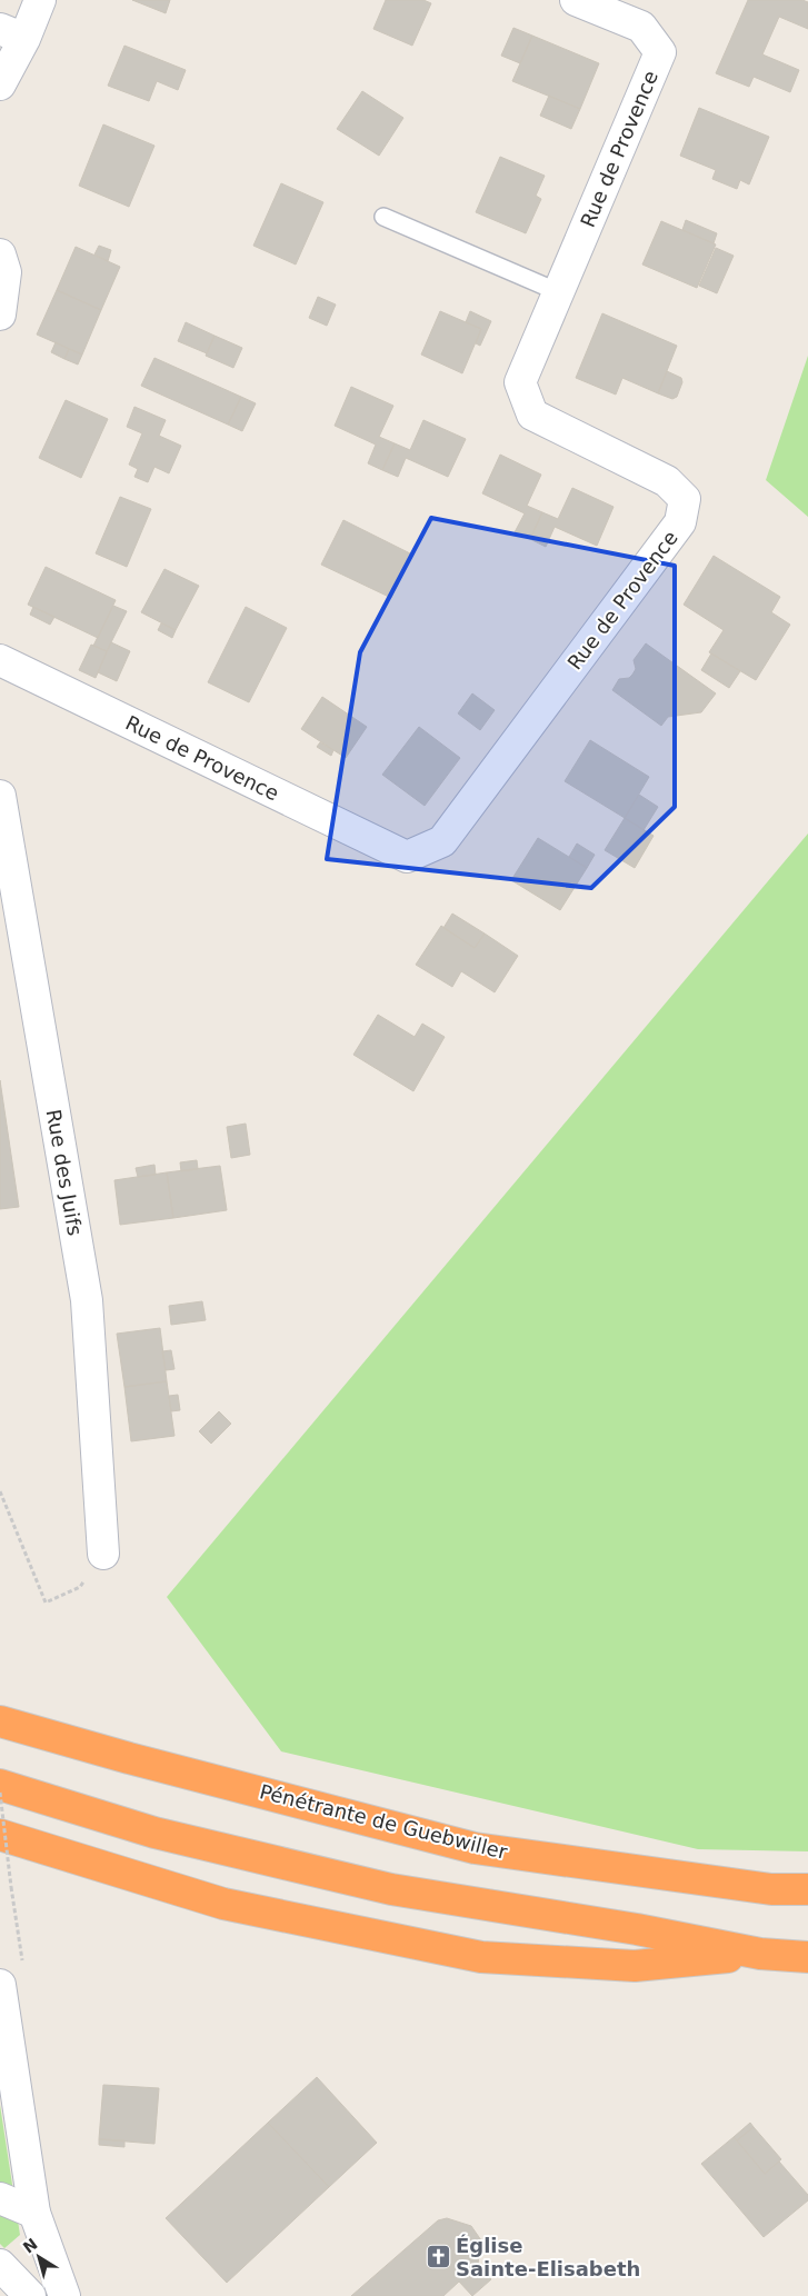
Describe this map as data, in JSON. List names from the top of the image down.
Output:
{
  "streets": {
    "highway": ["Pénétrante de Guebwiller"],
    "street": ["Rue de Provence", "Rue des Juifs"]
  },
  "places": {
    "church": ["Église Sainte-Elisabeth"]
  },
  "north": "top left"
}
